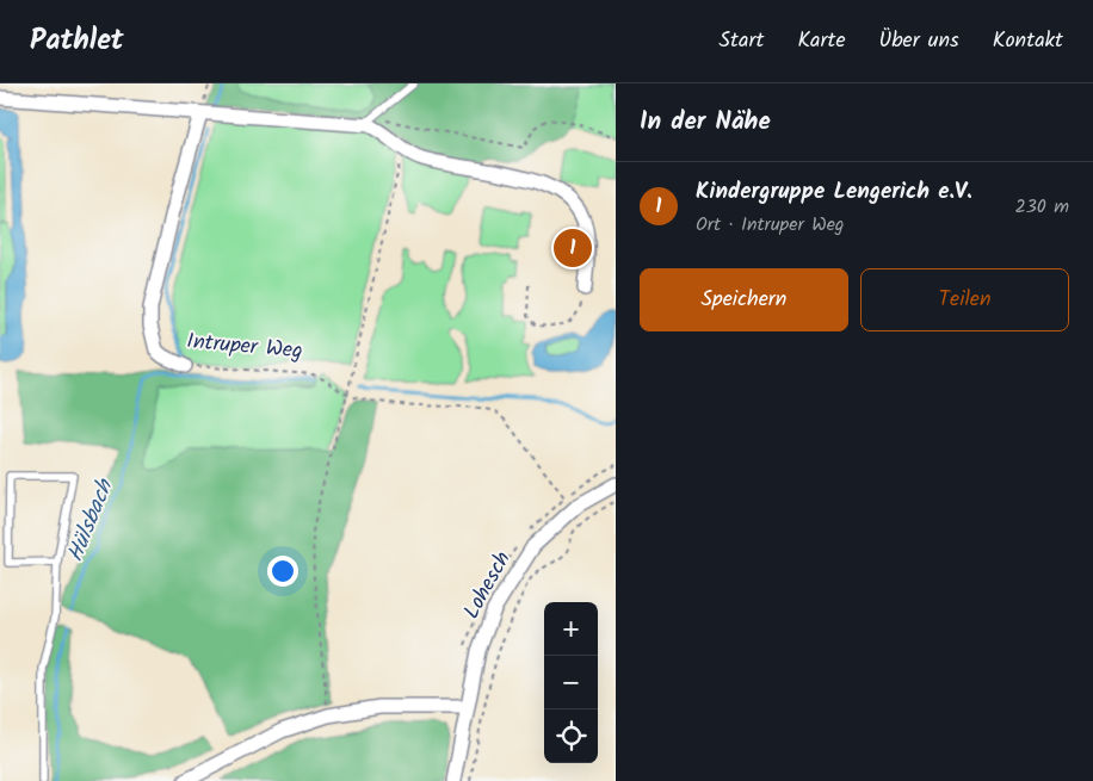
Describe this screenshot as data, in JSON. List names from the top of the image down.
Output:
{
  "streets": {
    "street": ["Intruper Weg", "Lohesch"]
  },
  "water": ["Hülsbach"],
  "page": {
    "header": "Pathlet",
    "nav": [
      "Start",
      "Karte",
      "Über uns",
      "Kontakt"
    ],
    "heading": "In der Nähe",
    "list": [
      {
        "mark": "1",
        "name": "Kindergruppe Lengerich e.V.",
        "note": "Ort · Intruper Weg",
        "value": "230 m"
      }
    ],
    "pins": "1",
    "buttons": ["Speichern", "Teilen"],
    "map_buttons": ["+", "−"]
  }
}
